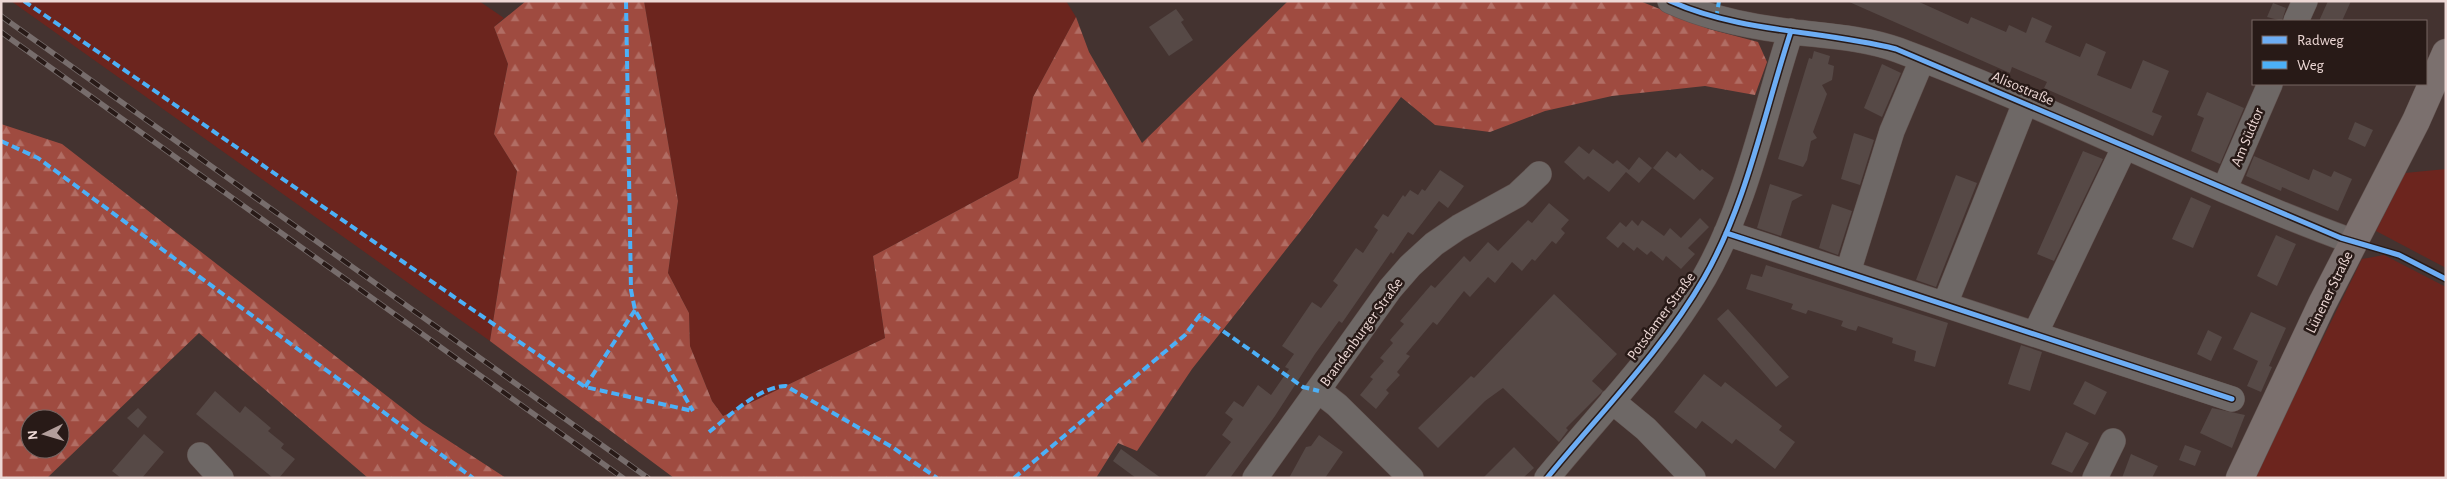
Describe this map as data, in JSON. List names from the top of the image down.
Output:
{
  "streets": {
    "main road": ["Lünener Straße"],
    "street": [
      "Alisostraße",
      "Am Südtor",
      "Potsdamer Straße",
      "Brandenburger Straße"
    ]
  },
  "crossings": [
    ["Alisostraße", "Am Südtor"],
    ["Alisostraße", "Lünener Straße"],
    ["Alisostraße", "Potsdamer Straße"]
  ],
  "legend": ["Radweg", "Weg"],
  "north": "left"
}
